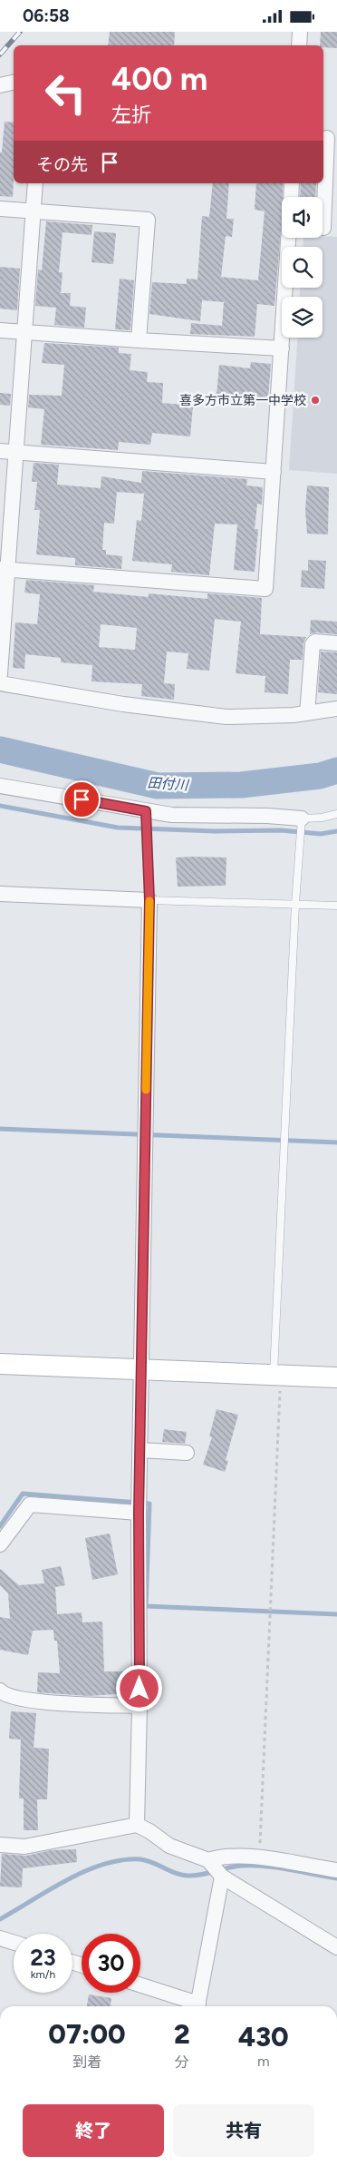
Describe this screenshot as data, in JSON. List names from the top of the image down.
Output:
{
  "water": ["田付川"],
  "places": ["喜多方市立第一中学校"],
  "page": {
    "status": "06:58",
    "turn": ["400 m", "左折"],
    "then": "その先",
    "speed": "23 km/h",
    "limit": "30",
    "eta": [
      "07:00",
      "到着",
      "2",
      "分",
      "430",
      "m"
    ],
    "buttons": ["終了", "共有"]
  }
}
